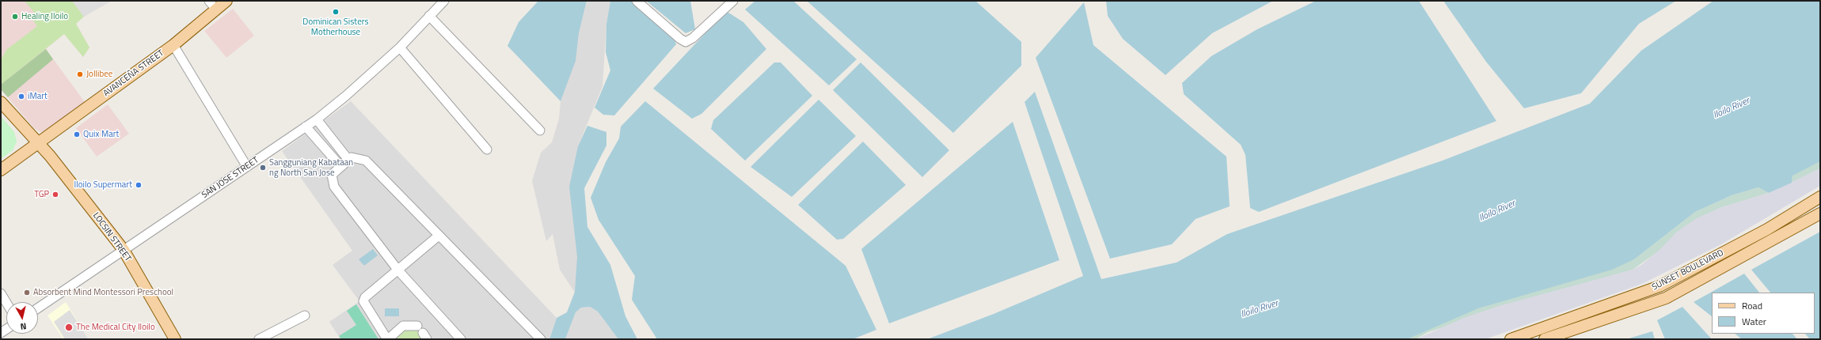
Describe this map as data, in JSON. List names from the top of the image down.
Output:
{
  "streets": {
    "main road": ["AVANCEÑA STREET", "LOCSIN STREET", "SUNSET BOULEVARD"],
    "street": ["SAN JOSE STREET"]
  },
  "crossings": [
    ["AVANCEÑA STREET", "LOCSIN STREET"],
    ["SAN JOSE STREET", "LOCSIN STREET"]
  ],
  "water": ["Iloilo River"],
  "places": [
    "Dominican Sisters Motherhouse",
    "Healing Iloilo",
    "Jollibee",
    "iMart",
    "Quix Mart",
    "Sangguniang Kabataan ng North San Jose",
    "Iloilo Supermart",
    "TGP",
    "Absorbent Mind Montessori Preschool",
    "The Medical City Iloilo"
  ],
  "legend": ["Road", "Water"],
  "north": "bottom"
}
